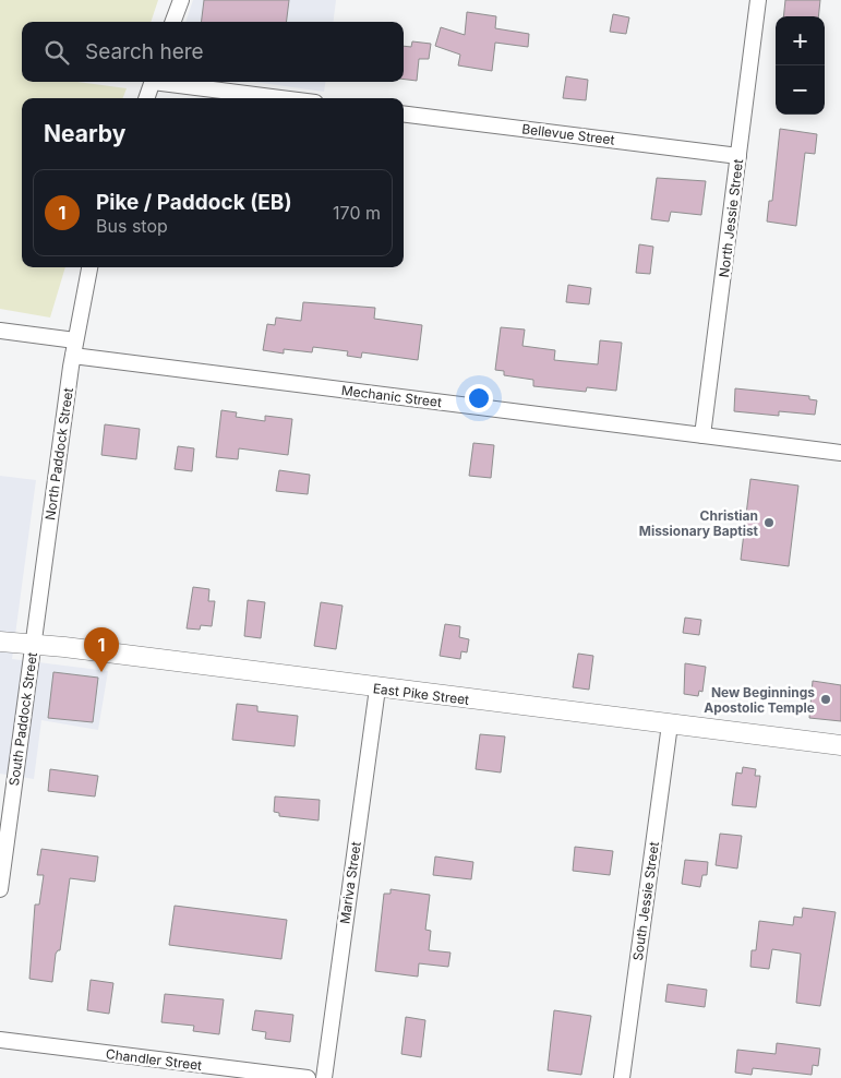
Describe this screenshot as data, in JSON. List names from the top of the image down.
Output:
{
  "streets": {
    "street": [
      "Bellevue Street",
      "North Jessie Street",
      "Mechanic Street",
      "North Paddock Street",
      "East Pike Street",
      "South Paddock Street",
      "Mariva Street",
      "South Jessie Street",
      "Chandler Street"
    ]
  },
  "crossings": [
    ["Bellevue Street", "North Jessie Street"],
    ["North Jessie Street", "Mechanic Street"],
    ["Mechanic Street", "North Paddock Street"],
    ["North Paddock Street", "East Pike Street"],
    ["North Paddock Street", "South Paddock Street"],
    ["East Pike Street", "South Paddock Street"],
    ["East Pike Street", "Mariva Street"],
    ["East Pike Street", "South Jessie Street"]
  ],
  "places": ["Christian Missionary Baptist", "New Beginnings Apostolic Temple"],
  "page": {
    "map_buttons": ["+", "−"],
    "search": "Search here",
    "heading": "Nearby",
    "list": [
      {
        "mark": "1",
        "name": "Pike / Paddock (EB)",
        "note": "Bus stop",
        "value": "170 m"
      }
    ],
    "pins": "1"
  }
}
